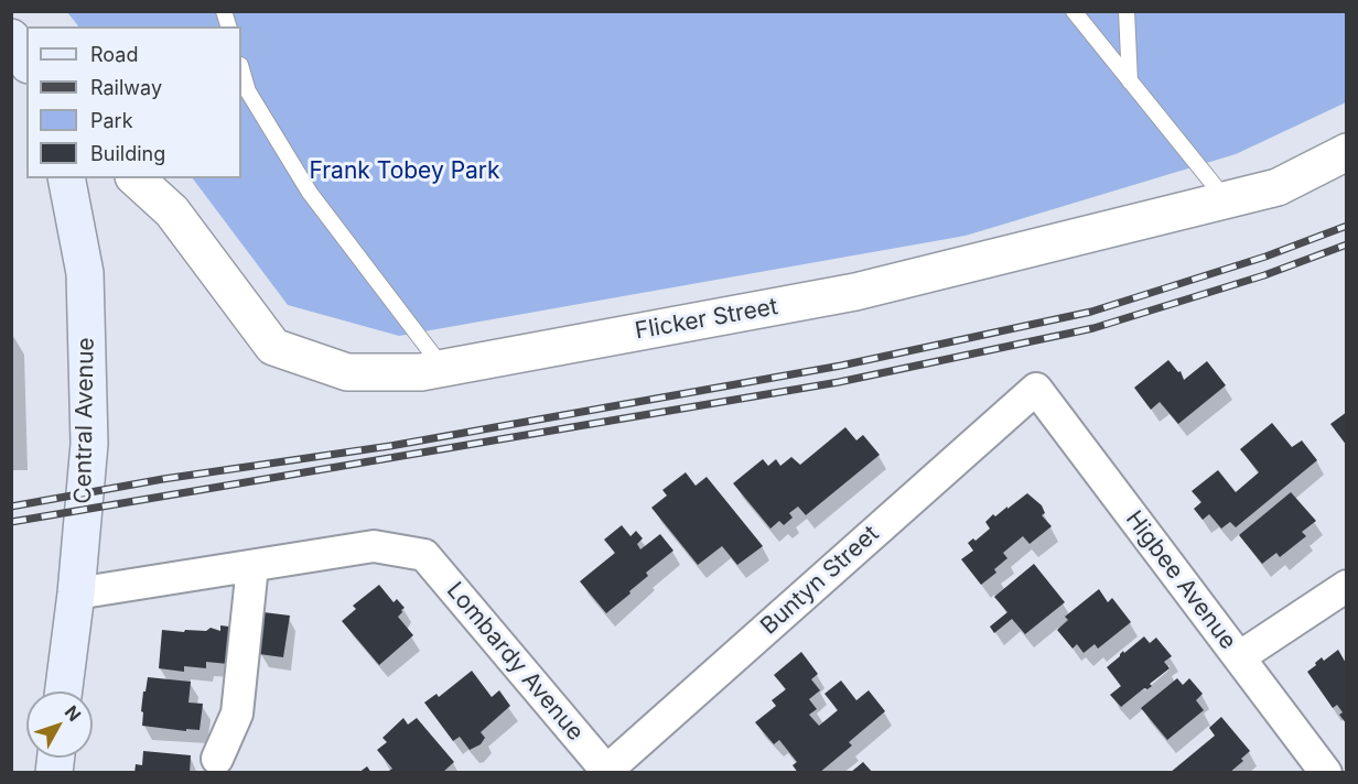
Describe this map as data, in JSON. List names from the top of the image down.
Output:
{
  "streets": {
    "main road": ["Central Avenue"],
    "street": [
      "Flicker Street",
      "Buntyn Street",
      "Higbee Avenue",
      "Lombardy Avenue"
    ]
  },
  "crossings": [
    ["Buntyn Street", "Higbee Avenue"],
    ["Buntyn Street", "Lombardy Avenue"]
  ],
  "parks": ["Frank Tobey Park"],
  "legend": [
    "Road",
    "Railway",
    "Park",
    "Building"
  ],
  "north": "top right"
}
